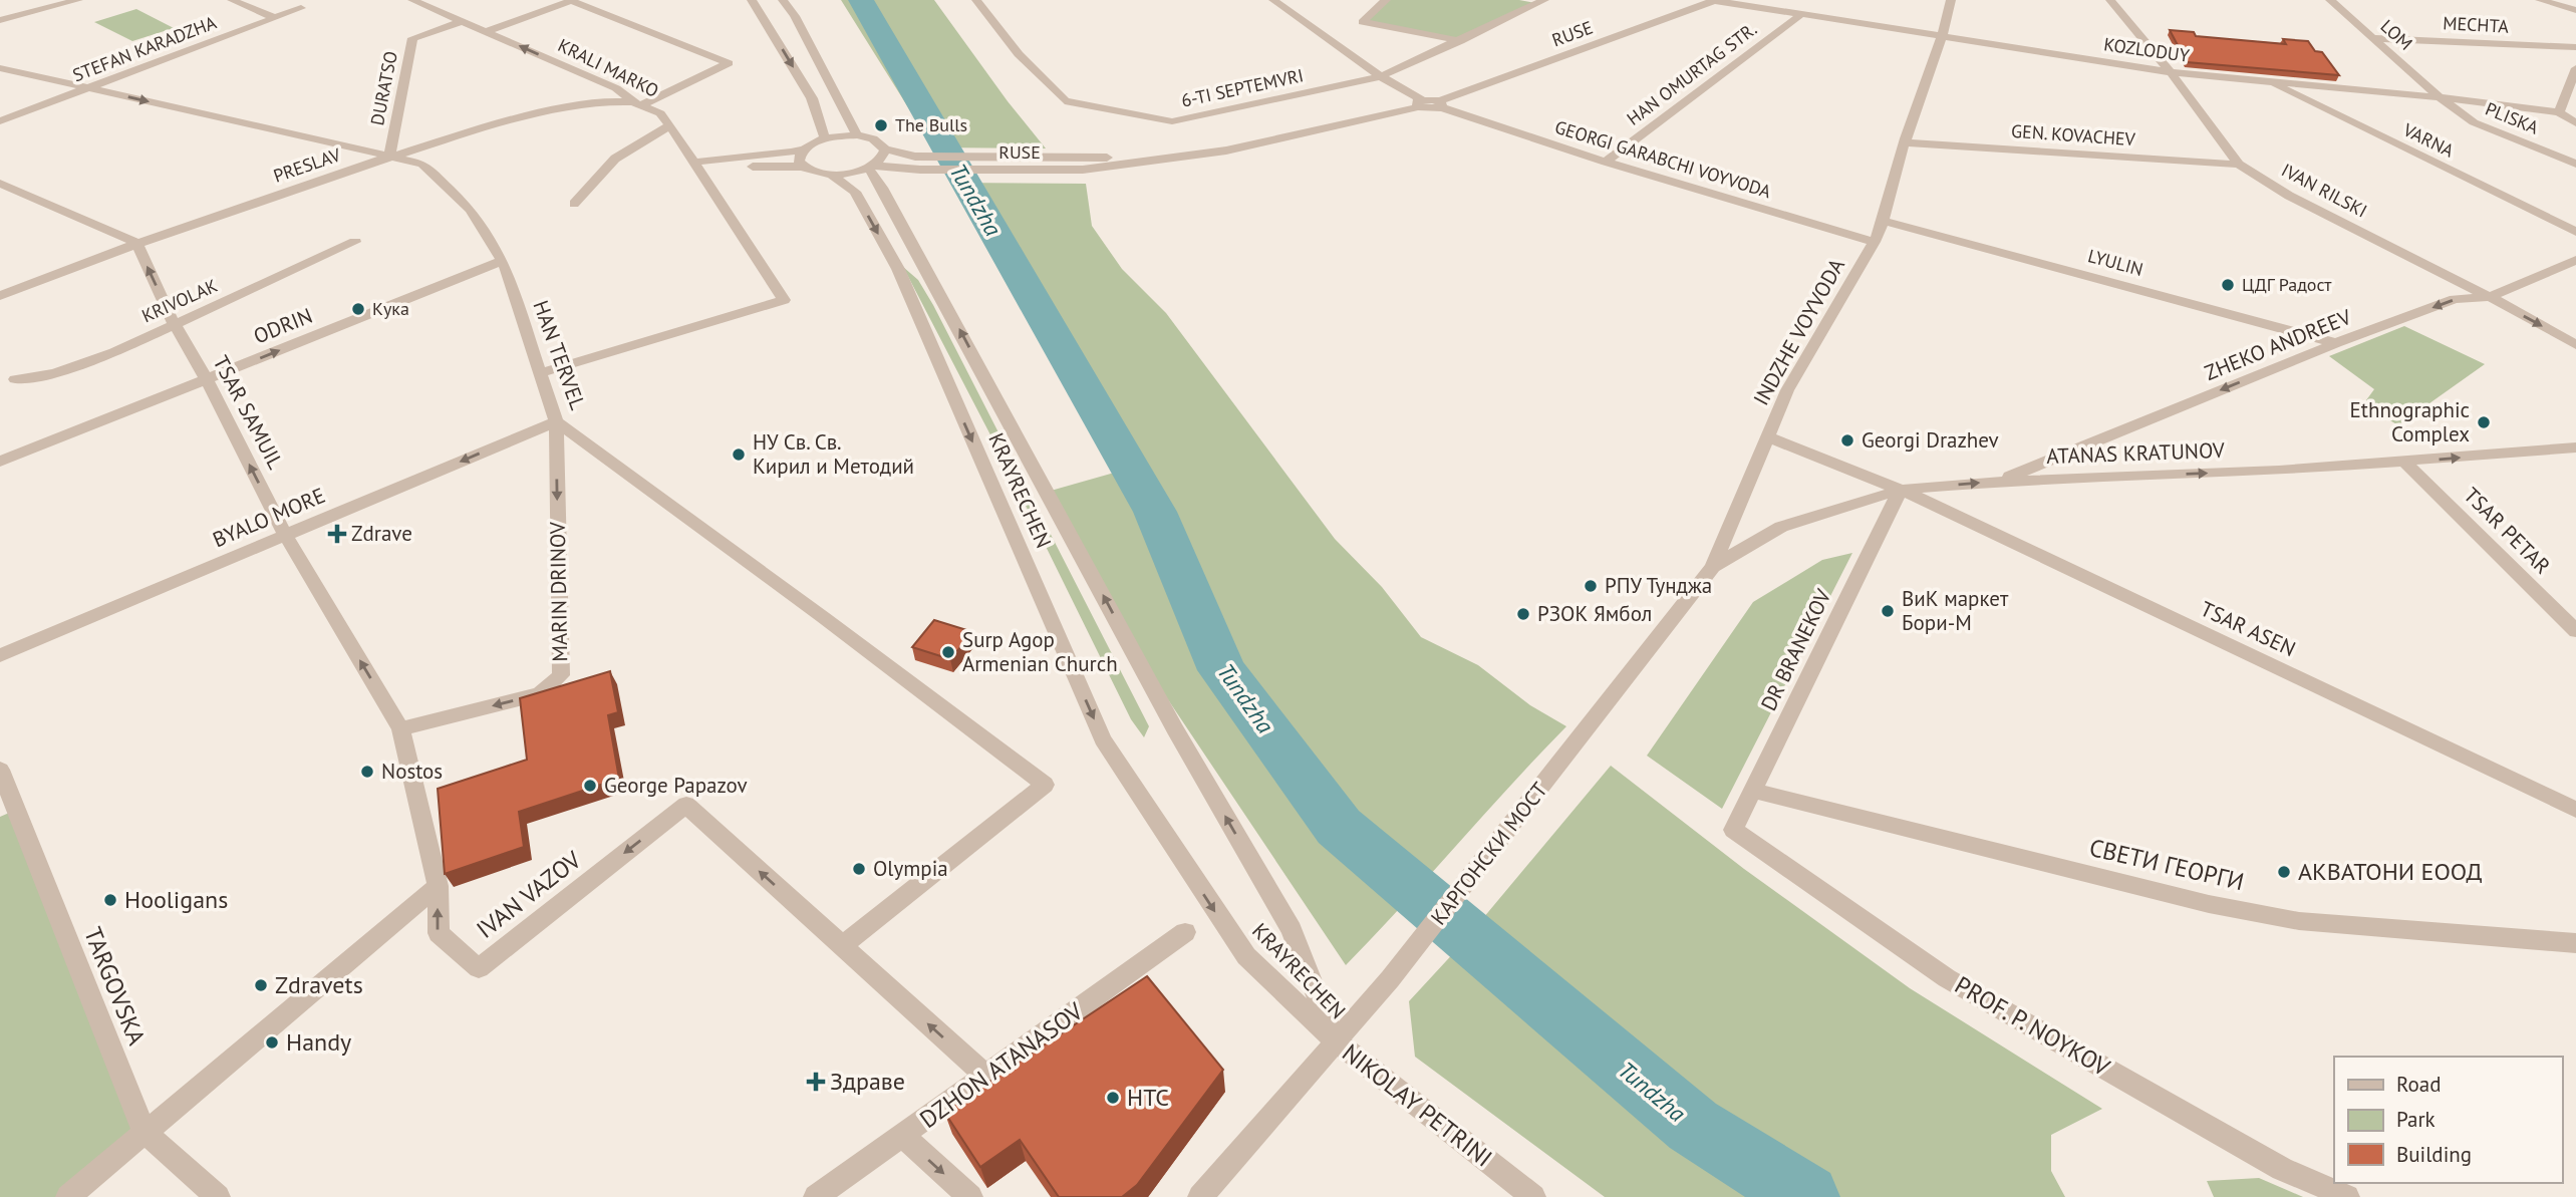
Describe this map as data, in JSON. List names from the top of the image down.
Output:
{
  "streets": {
    "street": [
      "MECHTA",
      "RUSE",
      "LOM",
      "STEFAN KARADZHA",
      "KOZLODUY",
      "KRALI MARKO",
      "HAN OMURTAG STR.",
      "DURATSO",
      "6-TI SEPTEMVRI",
      "PLISKA",
      "GEN. KOVACHEV",
      "VARNA",
      "GEORGI GARABCHI VOYVODA",
      "PRESLAV",
      "IVAN RILSKI",
      "LYULIN",
      "KRIVOLAK",
      "ODRIN",
      "INDZHE VOYVODA",
      "ZHEKO ANDREEV",
      "HAN TERVEL",
      "TSAR SAMUIL",
      "ATANAS KRATUNOV",
      "KRAYRECHEN",
      "BYALO MORE",
      "TSAR PETAR",
      "MARIN DRINOV",
      "TSAR ASEN",
      "DR BRANEKOV",
      "КАРГОНСКИ МОСТ",
      "СВЕТИ ГЕОРГИ",
      "IVAN VAZOV",
      "TARGOVSKA",
      "PROF. P. NOYKOV",
      "DZHON ATANASOV",
      "NIKOLAY PETRINI"
    ]
  },
  "crossings": [
    ["MECHTA", "LOM"],
    ["RUSE", "KOZLODUY"],
    ["RUSE", "GEORGI GARABCHI VOYVODA"],
    ["RUSE", "KRAYRECHEN"],
    ["LOM", "KOZLODUY"],
    ["LOM", "PLISKA"],
    ["STEFAN KARADZHA", "HAN TERVEL"],
    ["KOZLODUY", "HAN OMURTAG STR."],
    ["KOZLODUY", "PLISKA"],
    ["KOZLODUY", "VARNA"],
    ["KOZLODUY", "IVAN RILSKI"],
    ["KOZLODUY", "INDZHE VOYVODA"],
    ["KRALI MARKO", "DURATSO"],
    ["KRALI MARKO", "PRESLAV"],
    ["KRALI MARKO", "HAN TERVEL"],
    ["HAN OMURTAG STR.", "GEORGI GARABCHI VOYVODA"],
    ["DURATSO", "PRESLAV"],
    ["DURATSO", "HAN TERVEL"],
    ["GEN. KOVACHEV", "IVAN RILSKI"],
    ["GEN. KOVACHEV", "INDZHE VOYVODA"],
    ["GEORGI GARABCHI VOYVODA", "INDZHE VOYVODA"],
    ["PRESLAV", "HAN TERVEL"],
    ["PRESLAV", "TSAR SAMUIL"],
    ["IVAN RILSKI", "ZHEKO ANDREEV"],
    ["LYULIN", "INDZHE VOYVODA"],
    ["LYULIN", "ZHEKO ANDREEV"],
    ["KRIVOLAK", "TSAR SAMUIL"],
    ["ODRIN", "HAN TERVEL"],
    ["ODRIN", "TSAR SAMUIL"],
    ["INDZHE VOYVODA", "ATANAS KRATUNOV"],
    ["INDZHE VOYVODA", "TSAR ASEN"],
    ["INDZHE VOYVODA", "КАРГОНСКИ МОСТ"],
    ["ZHEKO ANDREEV", "ATANAS KRATUNOV"],
    ["HAN TERVEL", "BYALO MORE"],
    ["HAN TERVEL", "MARIN DRINOV"],
    ["HAN TERVEL", "IVAN VAZOV"],
    ["TSAR SAMUIL", "BYALO MORE"],
    ["TSAR SAMUIL", "MARIN DRINOV"],
    ["TSAR SAMUIL", "IVAN VAZOV"],
    ["ATANAS KRATUNOV", "TSAR PETAR"],
    ["ATANAS KRATUNOV", "TSAR ASEN"],
    ["ATANAS KRATUNOV", "DR BRANEKOV"],
    ["KRAYRECHEN", "КАРГОНСКИ МОСТ"],
    ["KRAYRECHEN", "NIKOLAY PETRINI"],
    ["BYALO MORE", "MARIN DRINOV"],
    ["MARIN DRINOV", "IVAN VAZOV"],
    ["TSAR ASEN", "DR BRANEKOV"],
    ["DR BRANEKOV", "СВЕТИ ГЕОРГИ"],
    ["DR BRANEKOV", "PROF. P. NOYKOV"],
    ["КАРГОНСКИ МОСТ", "NIKOLAY PETRINI"]
  ],
  "one_way": [
    "ODRIN",
    "ZHEKO ANDREEV",
    "TSAR SAMUIL",
    "ATANAS KRATUNOV",
    "BYALO MORE",
    "MARIN DRINOV"
  ],
  "water": ["Tundzha"],
  "places": {
    "other": [
      "The Bulls",
      "ЦДГ Радост",
      "Кука",
      "Ethnographic Complex",
      "Georgi Drazhev",
      "НУ Св. Св. Кирил и Методий",
      "РПУ Тунджа",
      "ВиК маркет Бори-М",
      "РЗОК Ямбол",
      "Surp Agop Armenian Church",
      "Nostos",
      "George Papazov",
      "Olympia",
      "АКВАТОНИ ЕООД",
      "Hooligans",
      "Zdravets",
      "Handy",
      "НТС"
    ],
    "health": ["Zdrave", "Здраве"]
  },
  "legend": ["Road", "Park", "Building"]
}
